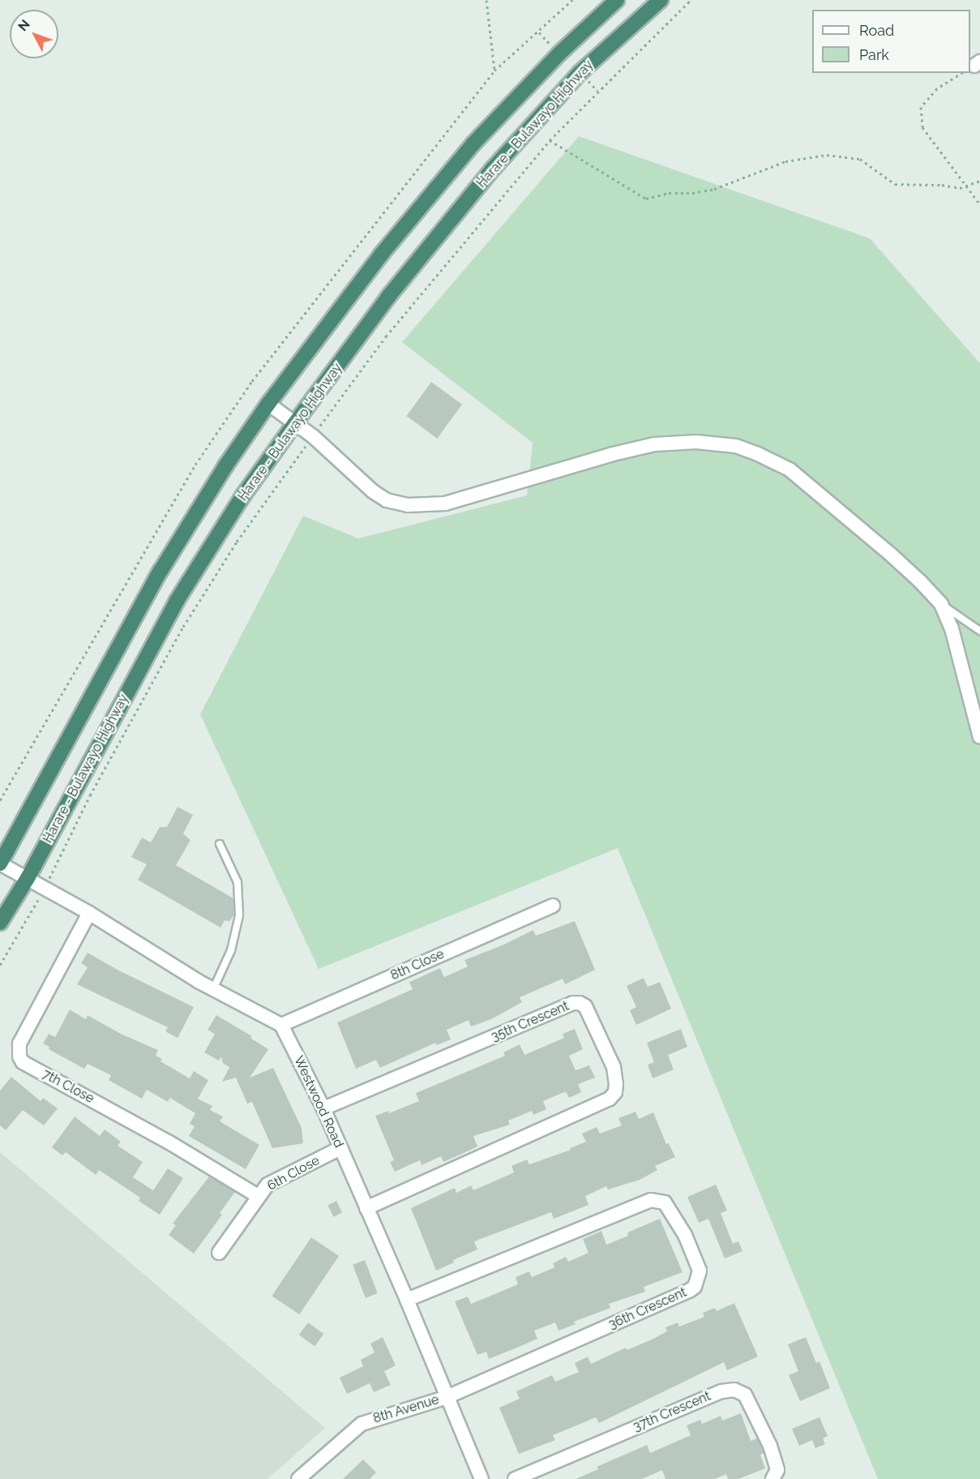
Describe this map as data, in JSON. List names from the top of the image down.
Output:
{
  "streets": {
    "highway": ["Harare - Bulawayo Highway"],
    "street": [
      "8th Close",
      "35th Crescent",
      "7th Close",
      "Westwood Road",
      "6th Close",
      "36th Crescent",
      "8th Avenue",
      "37th Crescent"
    ]
  },
  "crossings": [
    ["8th Close", "Westwood Road"],
    ["35th Crescent", "Westwood Road"],
    ["7th Close", "6th Close"],
    ["Westwood Road", "6th Close"],
    ["Westwood Road", "36th Crescent"],
    ["Westwood Road", "8th Avenue"],
    ["36th Crescent", "8th Avenue"]
  ],
  "legend": ["Road", "Park"],
  "north": "top left"
}
